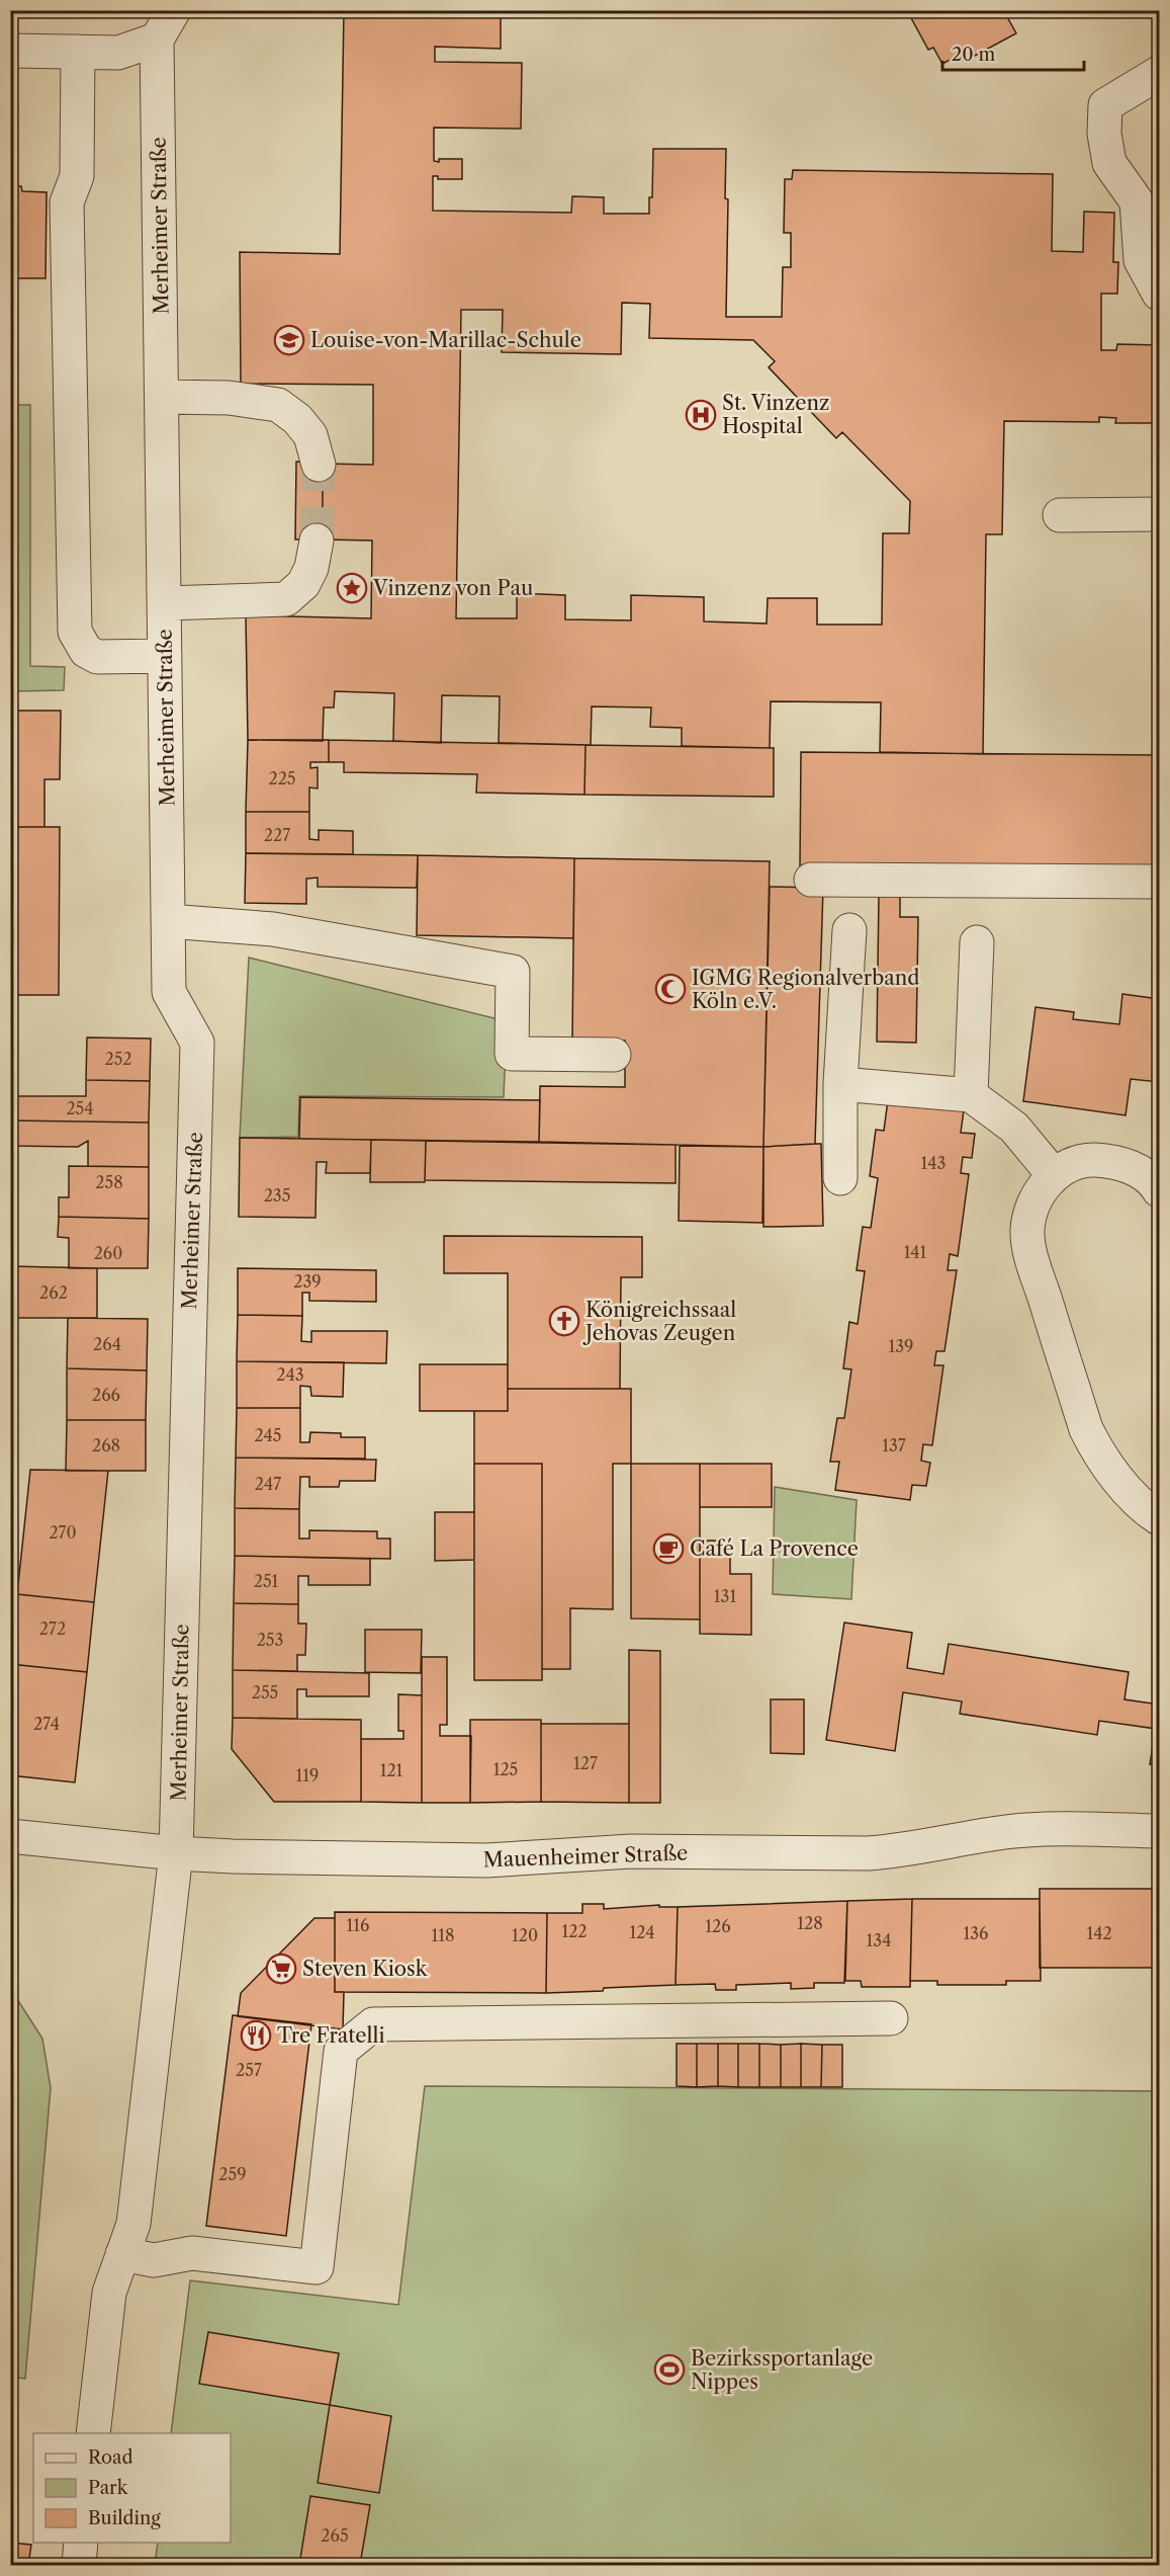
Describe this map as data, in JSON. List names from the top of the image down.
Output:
{
  "streets": {
    "street": ["Merheimer Straße", "Mauenheimer Straße"]
  },
  "crossings": [
    ["Merheimer Straße", "Mauenheimer Straße"]
  ],
  "places": {
    "school or university": ["Louise-von-Marillac-Schule"],
    "hospital": ["St. Vinzenz Hospital"],
    "place": ["Vinzenz von Pau"],
    "mosque": ["IGMG Regionalverband Köln e.V."],
    "church": ["Königreichssaal Jehovas Zeugen"],
    "cafe": ["Café La Provence"],
    "supermarket": ["Steven Kiosk"],
    "restaurant": ["Tre Fratelli"],
    "sports": ["Bezirkssportanlage Nippes"]
  },
  "house_numbers": [
    "225",
    "227",
    "252",
    "254",
    "143",
    "258",
    "235",
    "141",
    "260",
    "239",
    "262",
    "264",
    "139",
    "243",
    "266",
    "245",
    "268",
    "137",
    "247",
    "270",
    "251",
    "131",
    "272",
    "253",
    "255",
    "274",
    "127",
    "125",
    "121",
    "119",
    "128",
    "116",
    "126",
    "122",
    "124",
    "136",
    "142",
    "118",
    "120",
    "134",
    "257",
    "259",
    "265"
  ],
  "legend": ["Road", "Park", "Building"],
  "scale_bar": "20 m"
}
